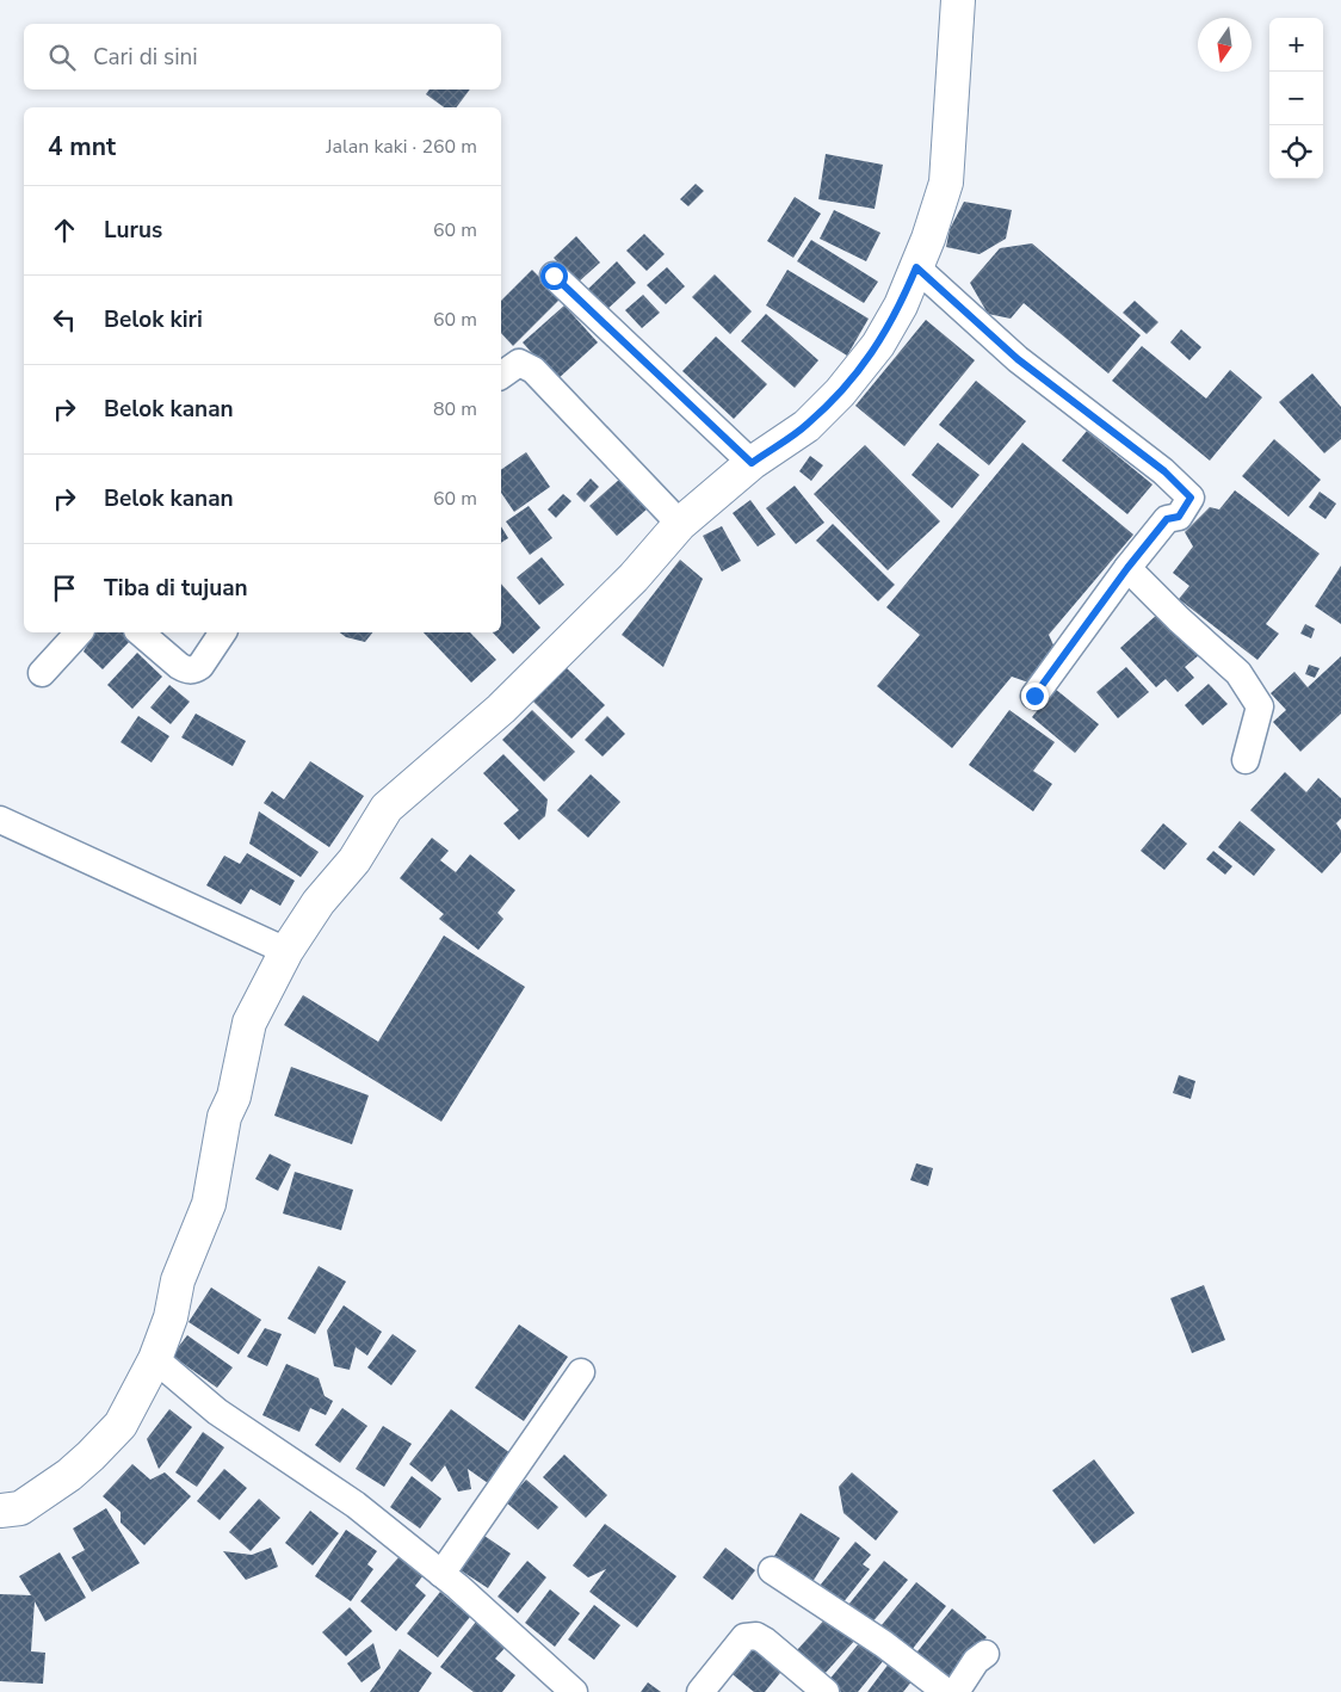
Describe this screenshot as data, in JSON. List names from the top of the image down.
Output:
{
  "north": "bottom",
  "page": {
    "map_buttons": ["+", "−"],
    "search": "Cari di sini",
    "heading": ["4 mnt", "Jalan kaki · 260 m"],
    "list": [
      ["Lurus", "60 m"],
      ["Belok kiri", "60 m"],
      ["Belok kanan", "80 m"],
      ["Belok kanan", "60 m"],
      "Tiba di tujuan"
    ]
  }
}
